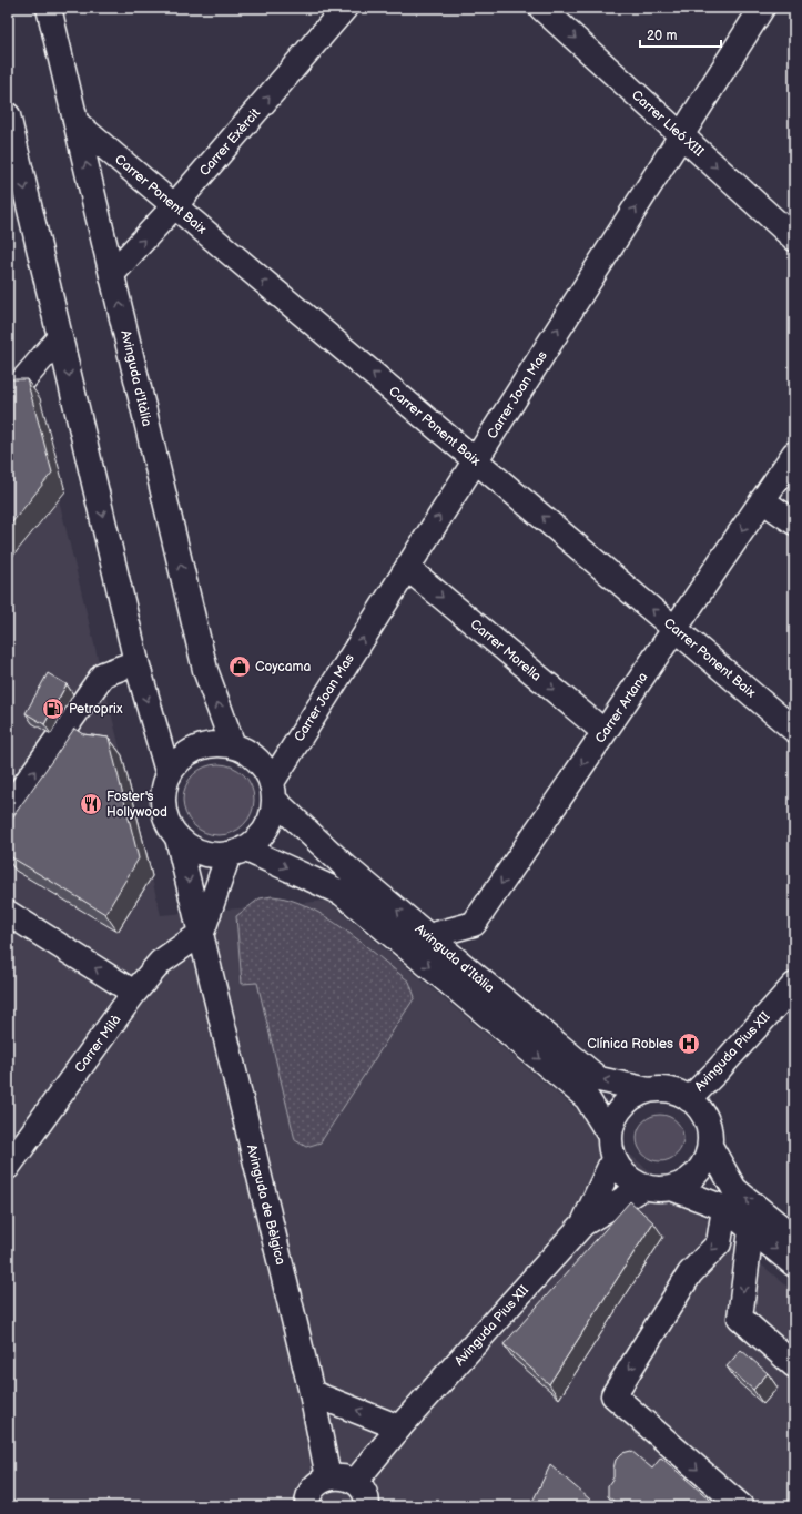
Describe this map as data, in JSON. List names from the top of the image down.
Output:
{
  "streets": {
    "street": [
      "Carrer Lleó XIII",
      "Carrer Exèrcit",
      "Carrer Ponent Baix",
      "Avinguda d'Itàlia",
      "Carrer Joan Mas",
      "Carrer Morella",
      "Carrer Artana",
      "Carrer Milà",
      "Avinguda Pius XII",
      "Avinguda de Bèlgica"
    ]
  },
  "crossings": [
    ["Carrer Lleó XIII", "Carrer Joan Mas"],
    ["Carrer Exèrcit", "Carrer Ponent Baix"],
    ["Carrer Exèrcit", "Avinguda d'Itàlia"],
    ["Carrer Ponent Baix", "Avinguda d'Itàlia"],
    ["Carrer Ponent Baix", "Carrer Joan Mas"],
    ["Carrer Ponent Baix", "Carrer Artana"],
    ["Avinguda d'Itàlia", "Carrer Joan Mas"],
    ["Avinguda d'Itàlia", "Carrer Artana"],
    ["Avinguda d'Itàlia", "Avinguda Pius XII"],
    ["Avinguda d'Itàlia", "Avinguda de Bèlgica"],
    ["Carrer Joan Mas", "Carrer Morella"],
    ["Carrer Joan Mas", "Avinguda de Bèlgica"],
    ["Carrer Morella", "Carrer Artana"],
    ["Carrer Milà", "Avinguda de Bèlgica"]
  ],
  "one_way": [
    "Carrer Lleó XIII",
    "Carrer Exèrcit",
    "Carrer Ponent Baix",
    "Carrer Joan Mas",
    "Carrer Morella",
    "Carrer Artana"
  ],
  "places": {
    "shop": ["Coycama"],
    "fuel station": ["Petroprix"],
    "restaurant": ["Foster's Hollywood"],
    "hospital": ["Clínica Robles"]
  },
  "scale_bar": "20 m"
}
